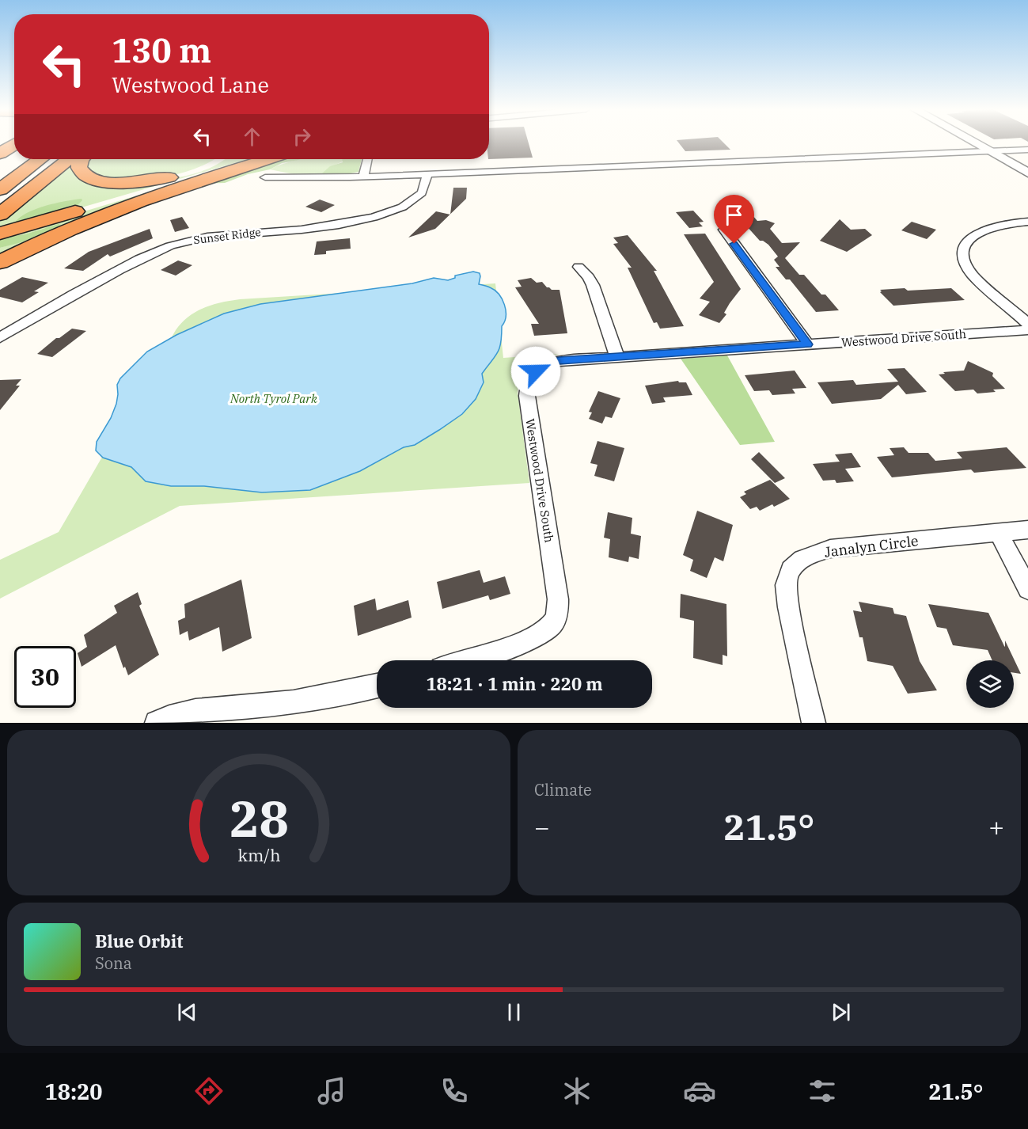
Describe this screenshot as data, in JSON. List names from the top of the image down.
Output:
{
  "streets": {
    "street": ["Sunset Ridge", "Westwood Drive South", "Janalyn Circle"]
  },
  "parks": ["North Tyrol Park"],
  "page": {
    "turn": ["130 m", "Westwood Lane"],
    "limit": "30",
    "trip": "18:21 · 1 min · 220 m",
    "tile": "Climate",
    "heat": ["−", "21.5°", "+"],
    "song": ["Blue Orbit", "Sona"],
    "tabs": ["18:20", "21.5°"],
    "gauge": ["28", "km/h"]
  }
}
